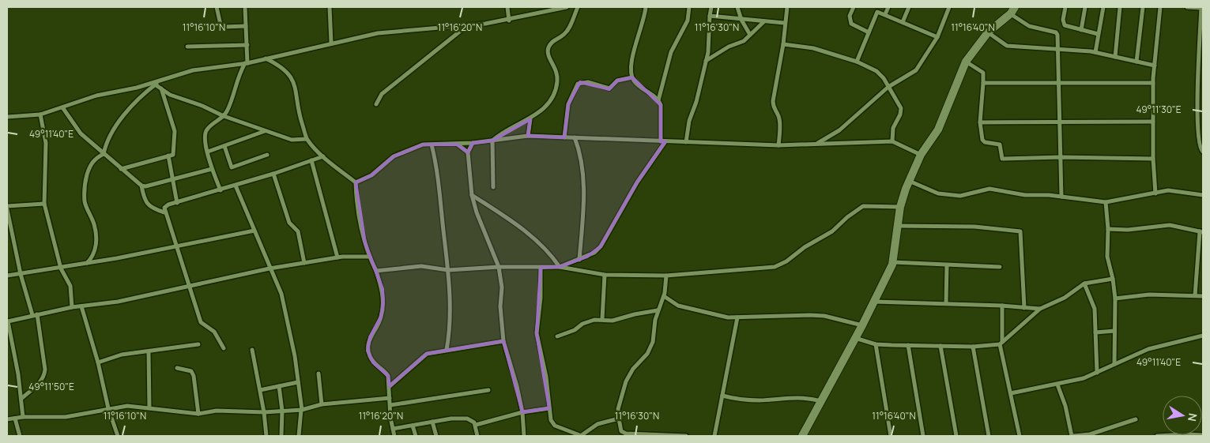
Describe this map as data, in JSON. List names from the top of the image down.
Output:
{
  "north": "right",
  "coordinates": [
    "11°16'10\"N",
    "11°16'20\"N",
    "11°16'30\"N",
    "11°16'40\"N",
    "49°11'30\"E",
    "49°11'40\"E",
    "49°11'50\"E"
  ]
}
